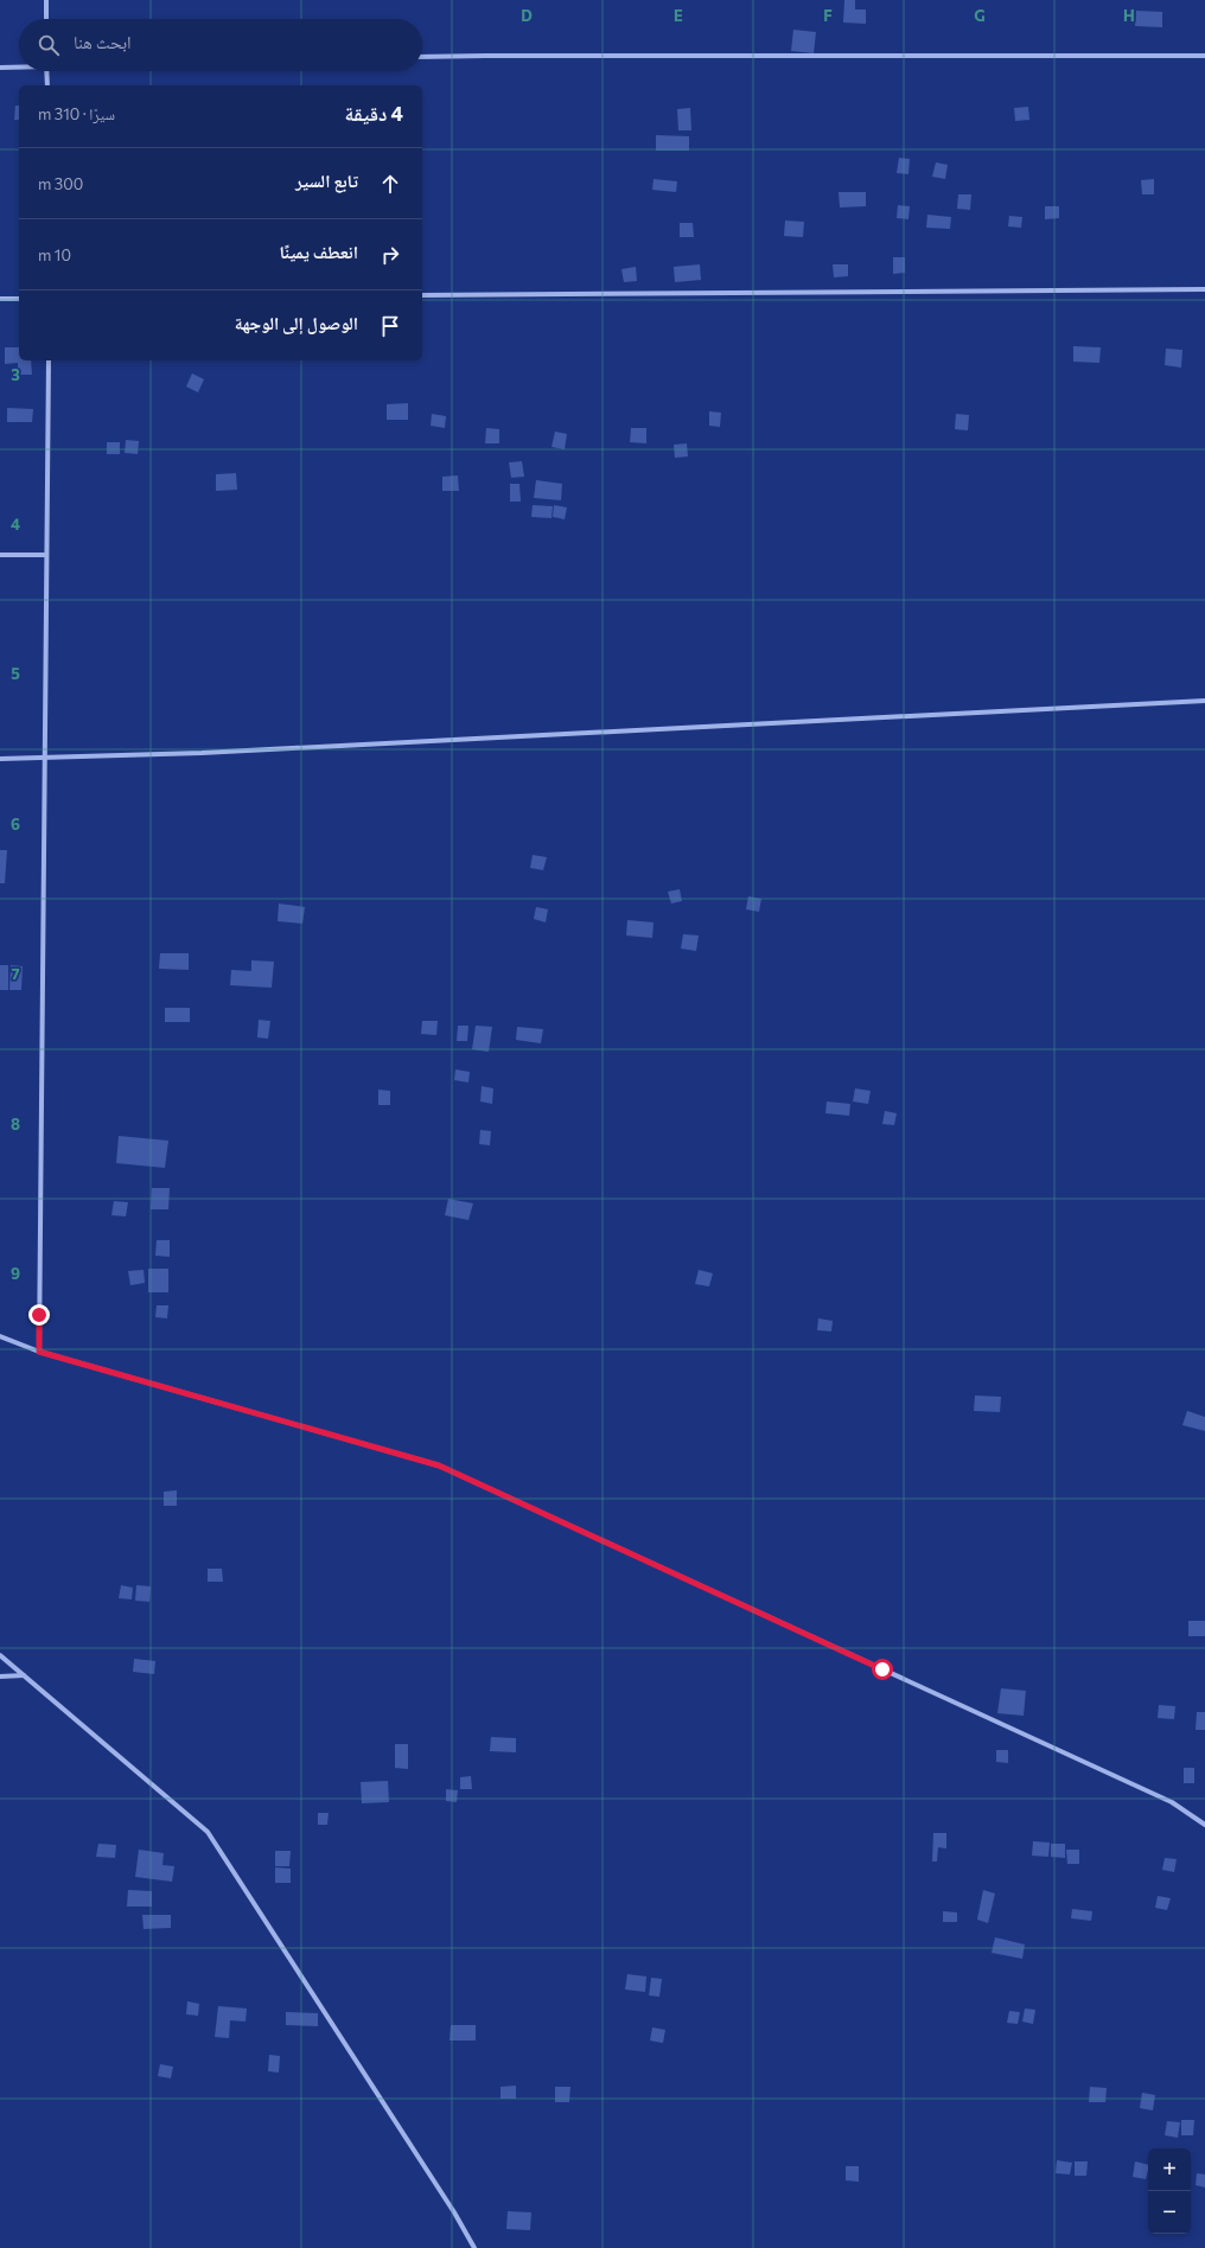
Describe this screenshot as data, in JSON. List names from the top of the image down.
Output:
{
  "page": {
    "search": "ابحث هنا",
    "heading": ["4 دقيقة", "سيرًا · 310 m"],
    "list": [
      ["تابع السير", "300 m"],
      ["انعطف يمينًا", "10 m"],
      "الوصول إلى الوجهة"
    ],
    "map_buttons": ["+", "−"]
  },
  "grid": {
    "columns": [
      "D",
      "E",
      "F",
      "G",
      "H"
    ],
    "rows": [
      "3",
      "4",
      "5",
      "6",
      "7",
      "8",
      "9"
    ]
  }
}
